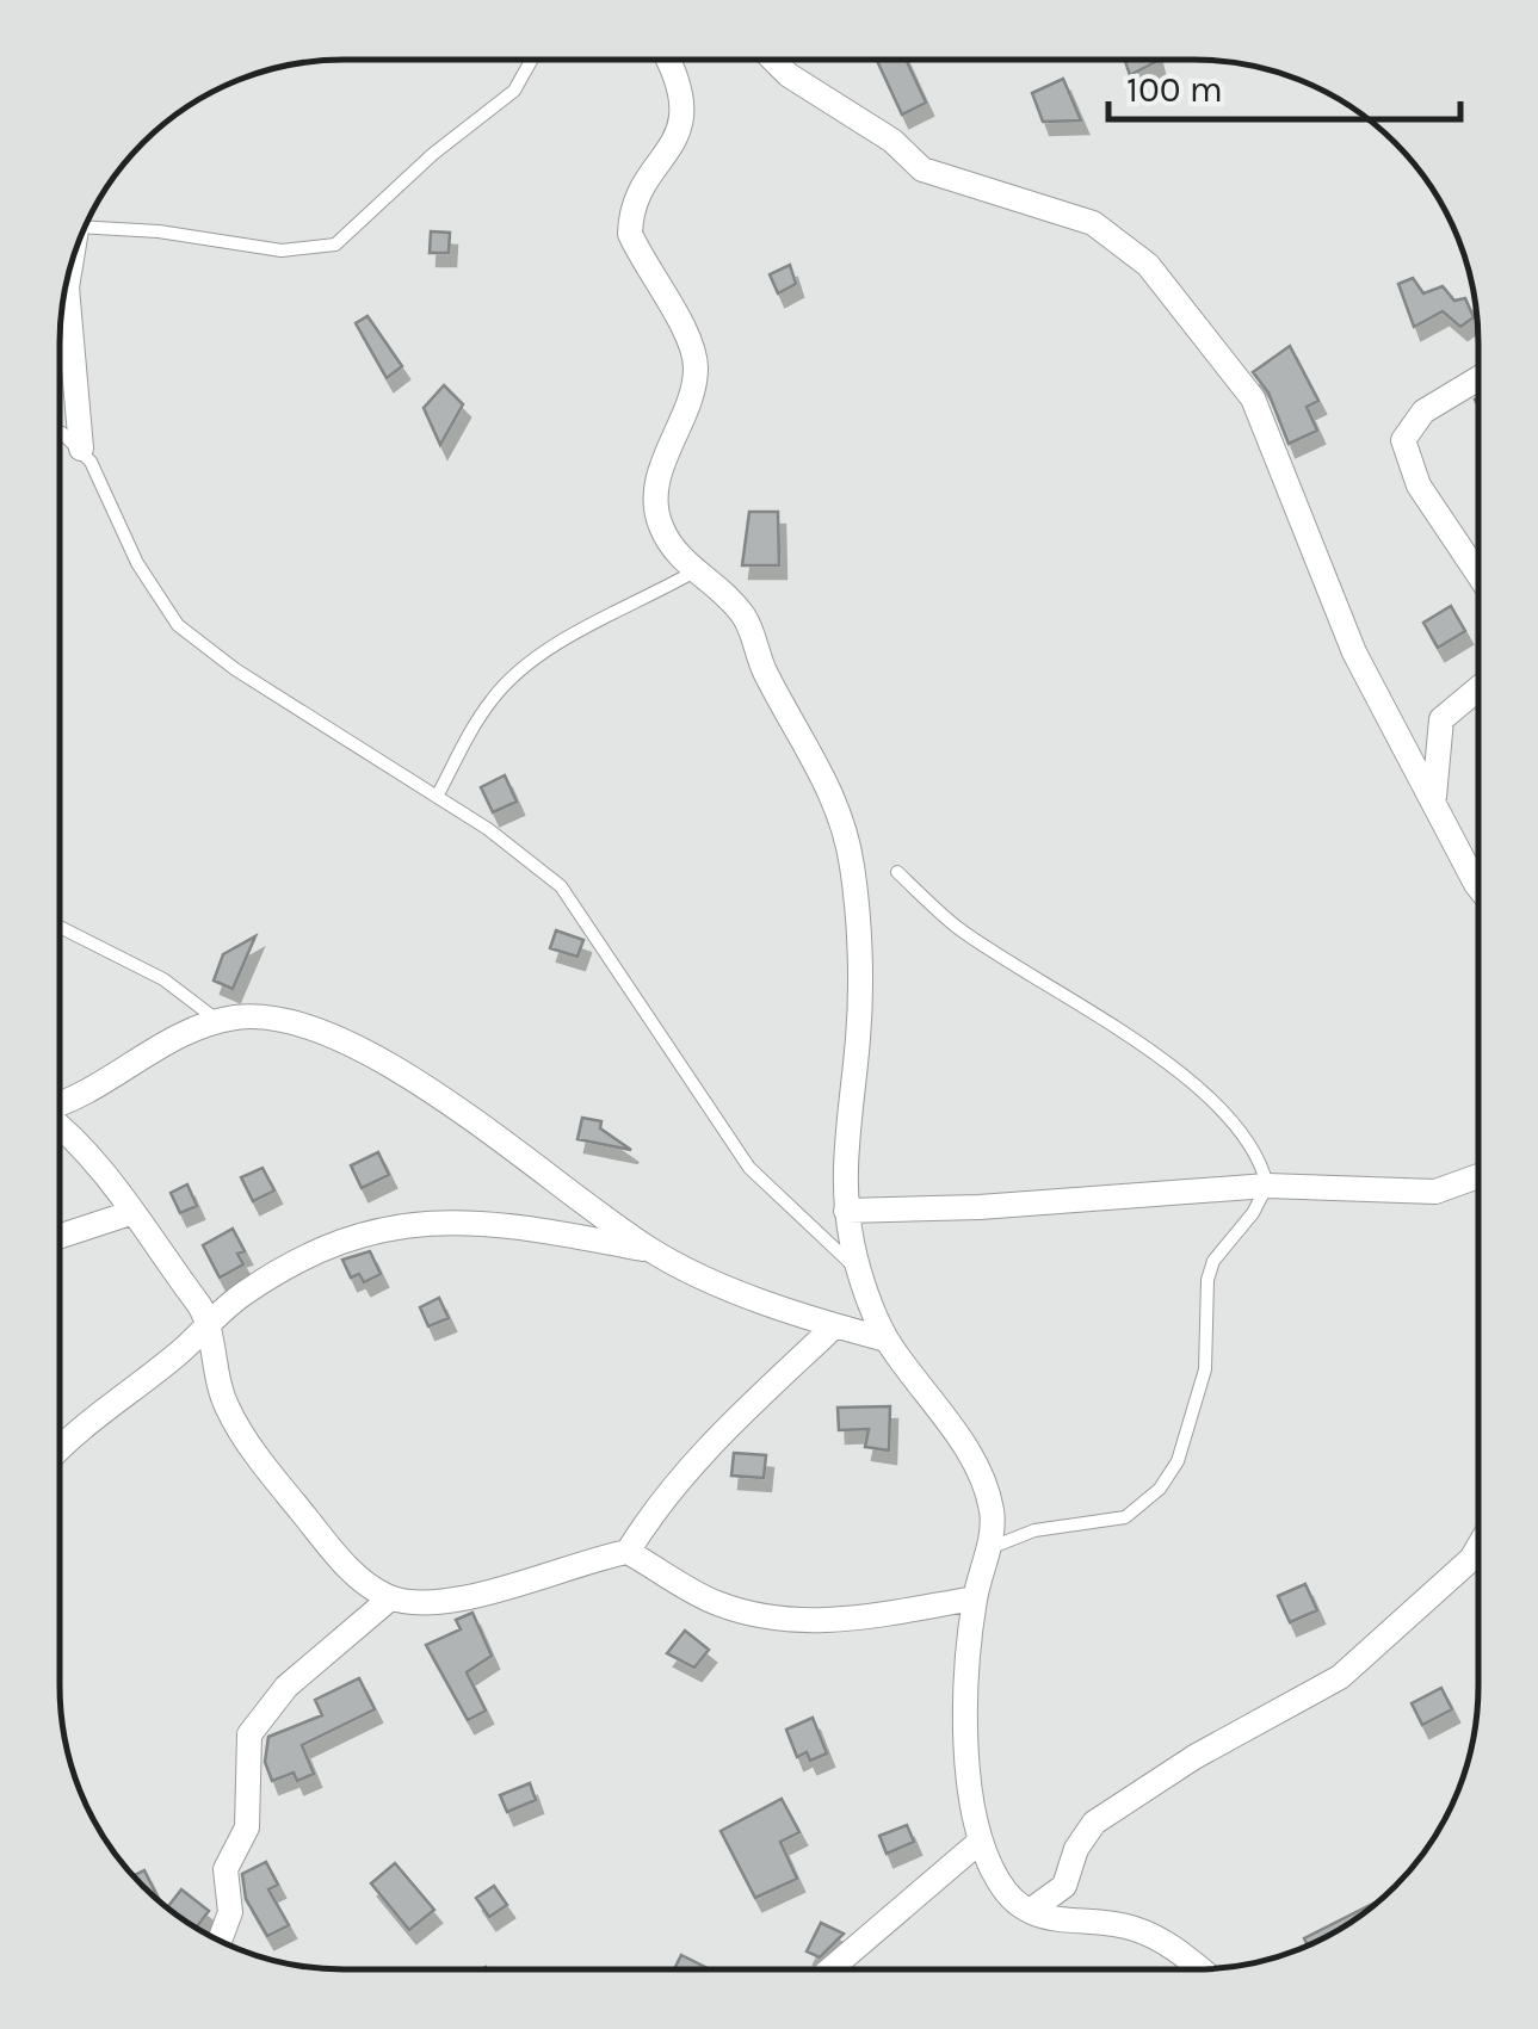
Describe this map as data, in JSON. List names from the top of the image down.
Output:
{
  "scale_bar": "100 m"
}
